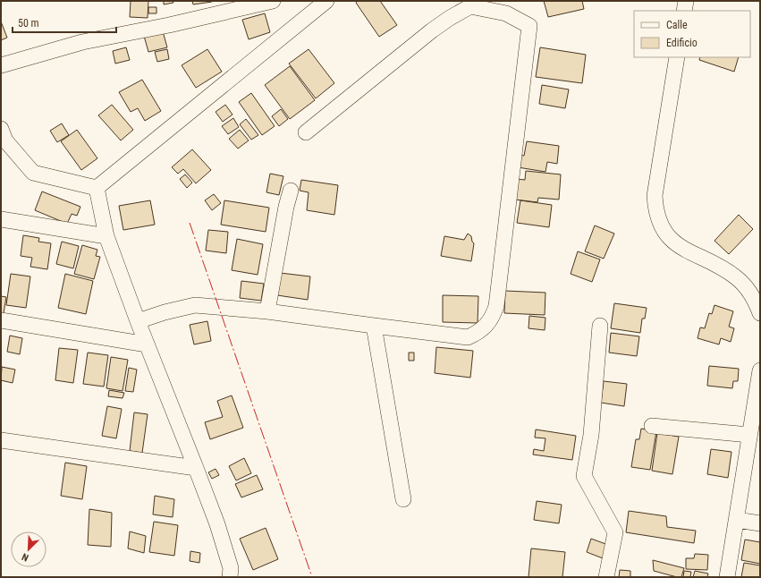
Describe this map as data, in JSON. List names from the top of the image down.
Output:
{
  "legend": ["Calle", "Edificio"],
  "scale_bar": "50 m",
  "north": "bottom left"
}
